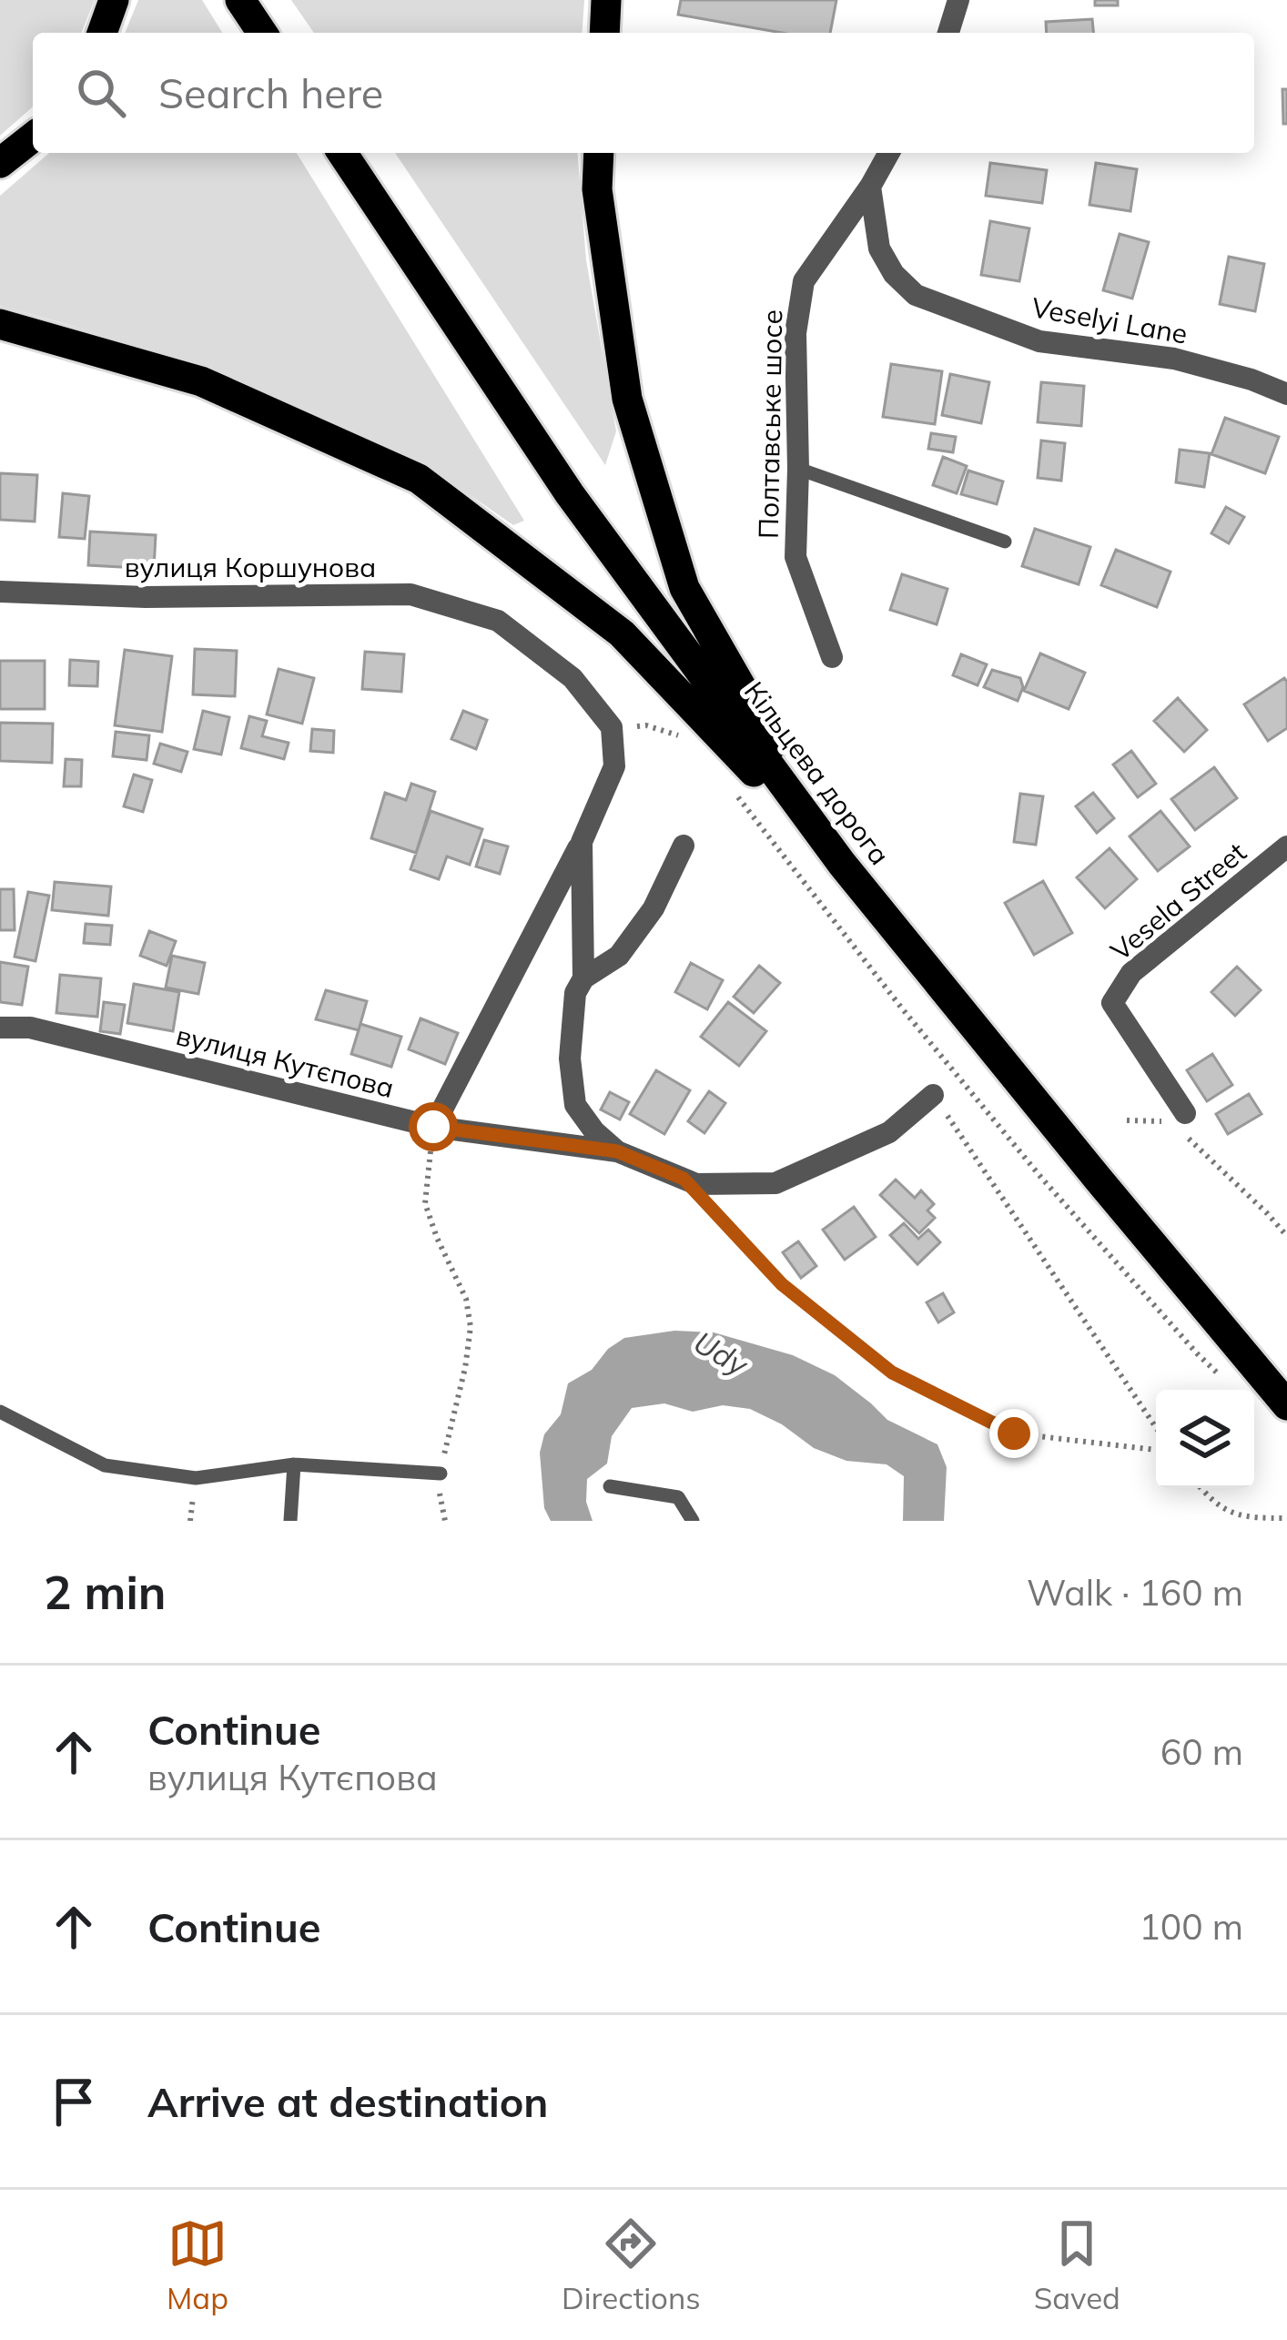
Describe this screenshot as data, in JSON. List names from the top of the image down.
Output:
{
  "streets": {
    "highway": ["Кільцева дорога"],
    "street": [
      "Veselyi Lane",
      "Полтавське шосе",
      "вулиця Коршунова",
      "Vesela Street",
      "вулиця Кутєпова"
    ]
  },
  "crossings": [
    ["Veselyi Lane", "Полтавське шосе"]
  ],
  "water": ["Udy"],
  "page": {
    "search": "Search here",
    "heading": ["2 min", "Walk · 160 m"],
    "list": [
      ["Continue", "вулиця Кутєпова", "60 m"],
      ["Continue", "100 m"],
      "Arrive at destination"
    ],
    "nav": ["Map", "Directions", "Saved"]
  }
}
